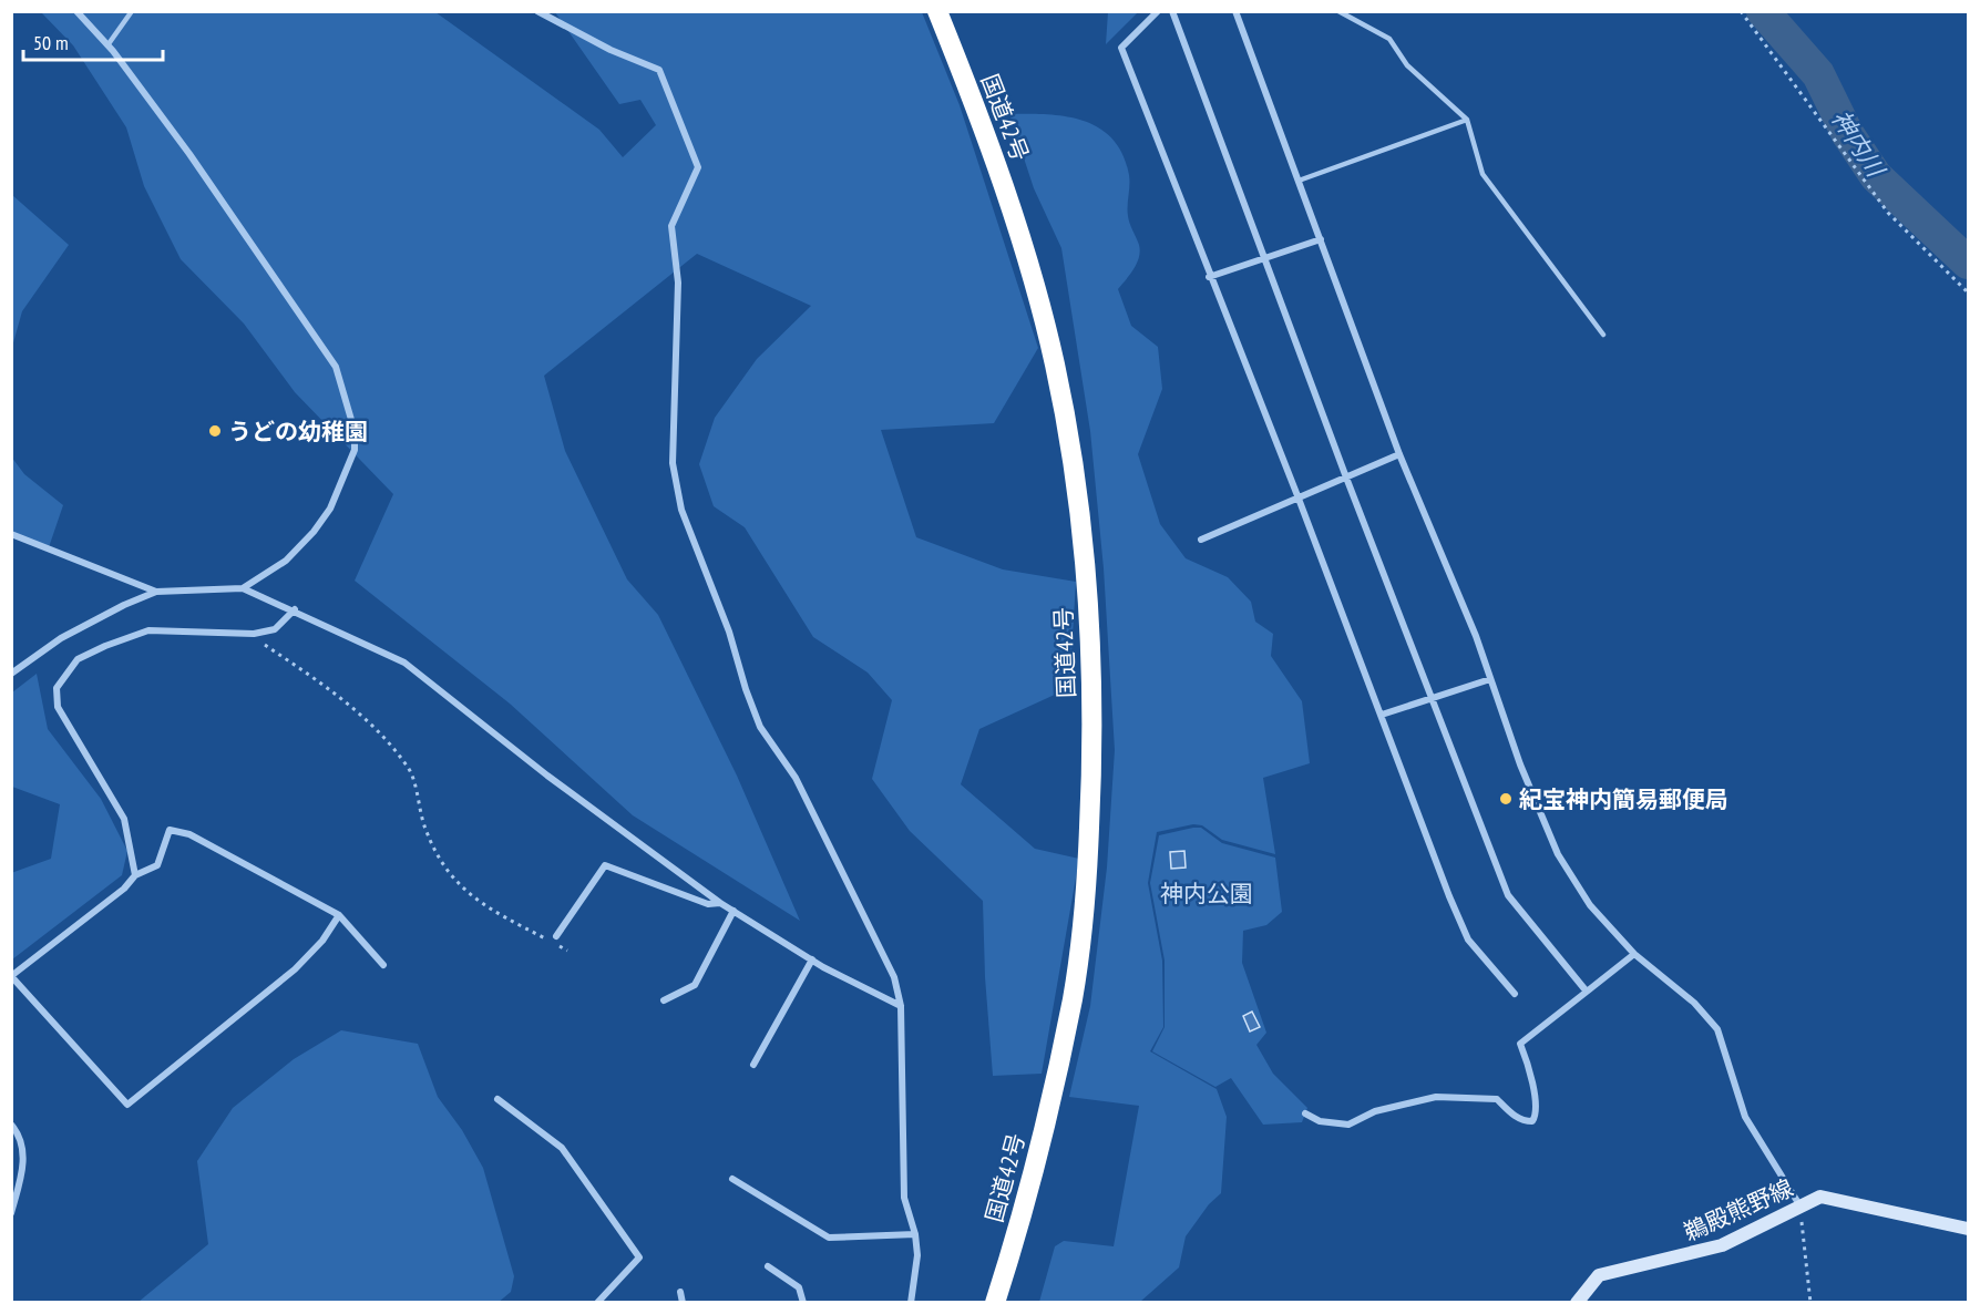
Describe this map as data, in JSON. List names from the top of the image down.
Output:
{
  "streets": {
    "highway": ["国道42号"],
    "main road": ["鵜殿熊野線"]
  },
  "water": ["神内川"],
  "parks": ["神内公園"],
  "places": ["うどの幼稚園", "紀宝神内簡易郵便局"],
  "scale_bar": "50 m"
}
